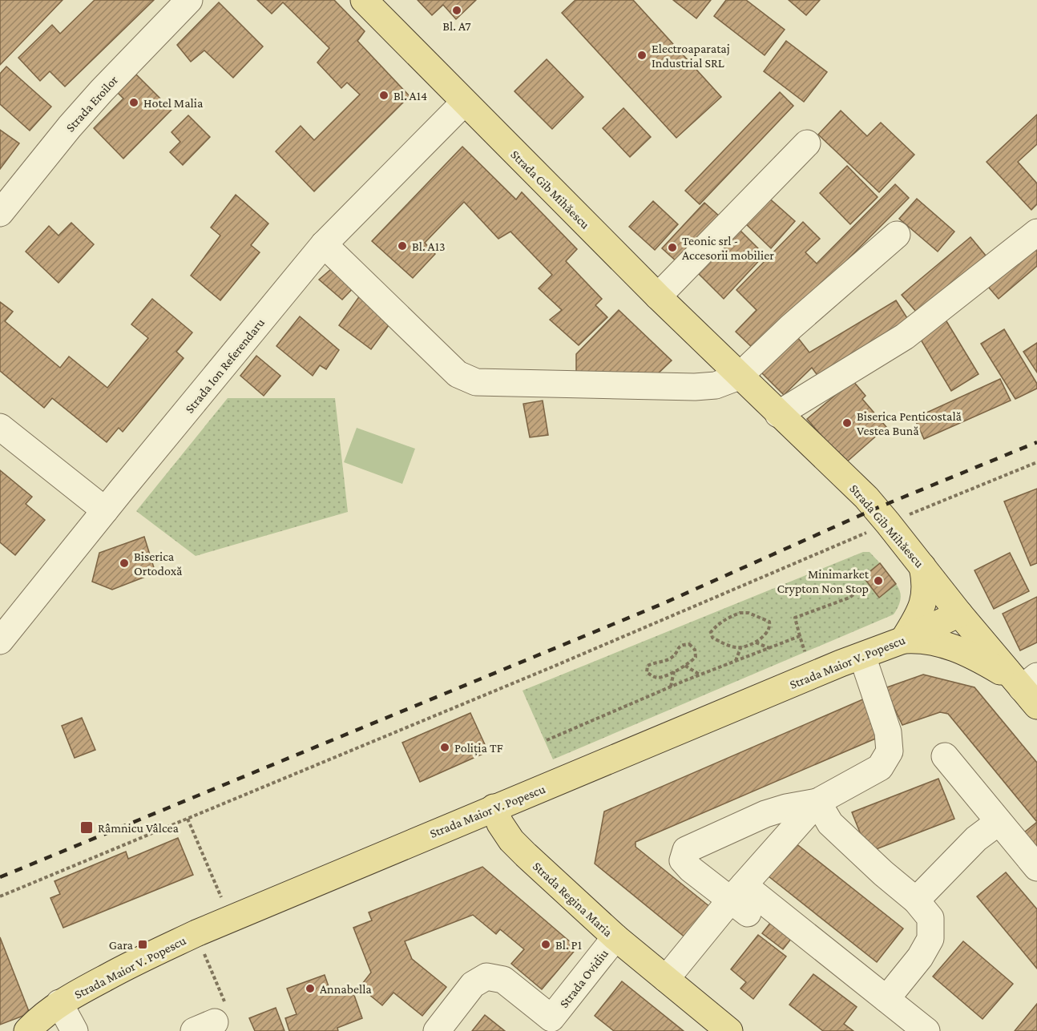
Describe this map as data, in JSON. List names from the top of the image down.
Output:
{
  "streets": {
    "main road": ["Strada Gib Mihăescu", "Strada Maior V. Popescu", "Strada Regina Maria"],
    "street": ["Strada Eroilor", "Strada Ion Referendaru", "Strada Ovidiu"]
  },
  "crossings": [
    ["Strada Gib Mihăescu", "Strada Ion Referendaru"],
    ["Strada Gib Mihăescu", "Strada Maior V. Popescu"],
    ["Strada Maior V. Popescu", "Strada Regina Maria"],
    ["Strada Regina Maria", "Strada Ovidiu"]
  ],
  "places": {
    "other": [
      "Bl. A7",
      "Electroaparataj Industrial SRL",
      "Bl. A14",
      "Hotel Malia",
      "Bl. A13",
      "Teonic srl - Accesorii mobilier",
      "Biserica Penticostală Vestea Bună",
      "Biserica Ortodoxă",
      "Minimarket Crypton Non Stop",
      "Poliția TF",
      "Bl. P1",
      "Annabella"
    ],
    "transit": ["Râmnicu Vâlcea", "Gara"]
  }
}
